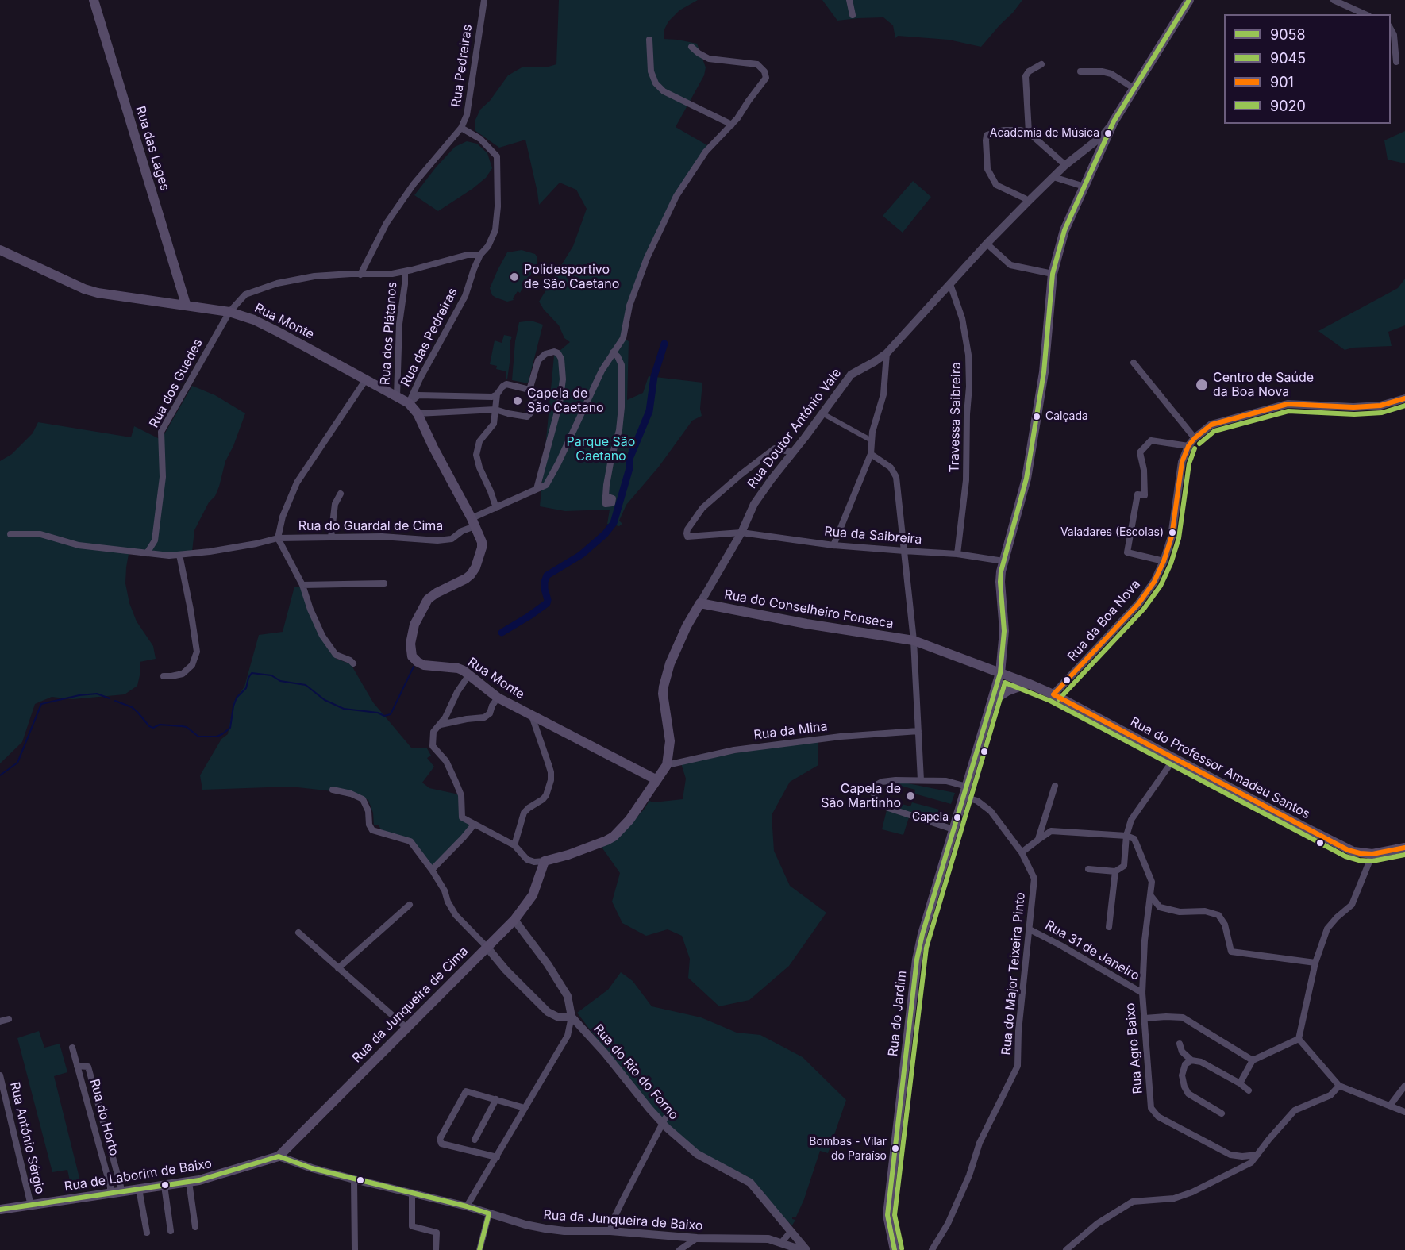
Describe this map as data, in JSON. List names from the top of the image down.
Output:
{
  "streets": {
    "main road": [
      "Rua das Lages",
      "Rua Monte",
      "Rua Doutor António Vale",
      "Rua do Conselheiro Fonseca",
      "Rua do Professor Amadeu Santos",
      "Rua da Junqueira de Cima",
      "Rua do Jardim",
      "Rua de Laborim de Baixo"
    ],
    "street": [
      "Rua Pedreiras",
      "Rua dos Plátanos",
      "Rua das Pedreiras",
      "Rua dos Guedes",
      "Travessa Saibreira",
      "Rua do Guardal de Cima",
      "Rua da Saibreira",
      "Rua da Boa Nova",
      "Rua da Mina",
      "Rua 31 de Janeiro",
      "Rua do Major Teixeira Pinto",
      "Rua Agro Baixo",
      "Rua do Rio do Forno",
      "Rua do Horto",
      "Rua António Sérgio",
      "Rua da Junqueira de Baixo"
    ]
  },
  "crossings": [
    ["Rua das Lages", "Rua Monte"],
    ["Rua Monte", "Rua dos Plátanos"],
    ["Rua Monte", "Rua das Pedreiras"],
    ["Rua Monte", "Rua dos Guedes"],
    ["Rua Monte", "Rua do Guardal de Cima"],
    ["Rua dos Plátanos", "Rua dos Guedes"],
    ["Rua das Pedreiras", "Rua dos Guedes"],
    ["Rua dos Guedes", "Rua do Guardal de Cima"],
    ["Travessa Saibreira", "Rua Doutor António Vale"],
    ["Travessa Saibreira", "Rua da Saibreira"],
    ["Rua Doutor António Vale", "Rua da Saibreira"],
    ["Rua Doutor António Vale", "Rua do Conselheiro Fonseca"],
    ["Rua Doutor António Vale", "Rua da Mina"],
    ["Rua Doutor António Vale", "Rua do Jardim"],
    ["Rua da Saibreira", "Rua do Jardim"],
    ["Rua do Conselheiro Fonseca", "Rua do Professor Amadeu Santos"],
    ["Rua do Conselheiro Fonseca", "Rua do Jardim"],
    ["Rua da Boa Nova", "Rua do Professor Amadeu Santos"],
    ["Rua do Professor Amadeu Santos", "Rua do Jardim"],
    ["Rua 31 de Janeiro", "Rua do Major Teixeira Pinto"],
    ["Rua 31 de Janeiro", "Rua Agro Baixo"],
    ["Rua do Major Teixeira Pinto", "Rua do Jardim"],
    ["Rua da Junqueira de Cima", "Rua do Rio do Forno"],
    ["Rua da Junqueira de Cima", "Rua de Laborim de Baixo"],
    ["Rua da Junqueira de Cima", "Rua da Junqueira de Baixo"],
    ["Rua do Horto", "Rua de Laborim de Baixo"],
    ["Rua António Sérgio", "Rua de Laborim de Baixo"],
    ["Rua de Laborim de Baixo", "Rua da Junqueira de Baixo"]
  ],
  "parks": ["Parque São Caetano"],
  "places": [
    "Academia de Música",
    "Polidesportivo de São Caetano",
    "Centro de Saúde da Boa Nova",
    "Capela de São Caetano",
    "Calçada",
    "Valadares (Escolas)",
    "Capela de São Martinho",
    "Capela",
    "Bombas - Vilar do Paraíso"
  ],
  "lines": [
    "transit line 9058",
    "transit line 901",
    "transit line 9045",
    "transit line 9020"
  ],
  "legend": [
    "9058",
    "9045",
    "901",
    "9020"
  ]
}
